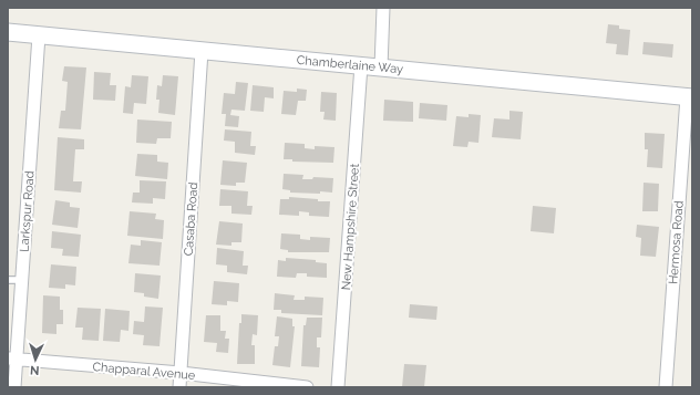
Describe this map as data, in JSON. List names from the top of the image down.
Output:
{
  "streets": {
    "main road": ["Chamberlaine Way"],
    "street": [
      "Larkspur Road",
      "Casaba Road",
      "New Hampshire Street",
      "Hermosa Road",
      "Chapparal Avenue"
    ]
  },
  "crossings": [
    ["Chamberlaine Way", "Larkspur Road"],
    ["Chamberlaine Way", "Casaba Road"],
    ["Chamberlaine Way", "New Hampshire Street"],
    ["Chamberlaine Way", "Hermosa Road"],
    ["Larkspur Road", "Chapparal Avenue"],
    ["Casaba Road", "Chapparal Avenue"]
  ],
  "north": "bottom"
}
